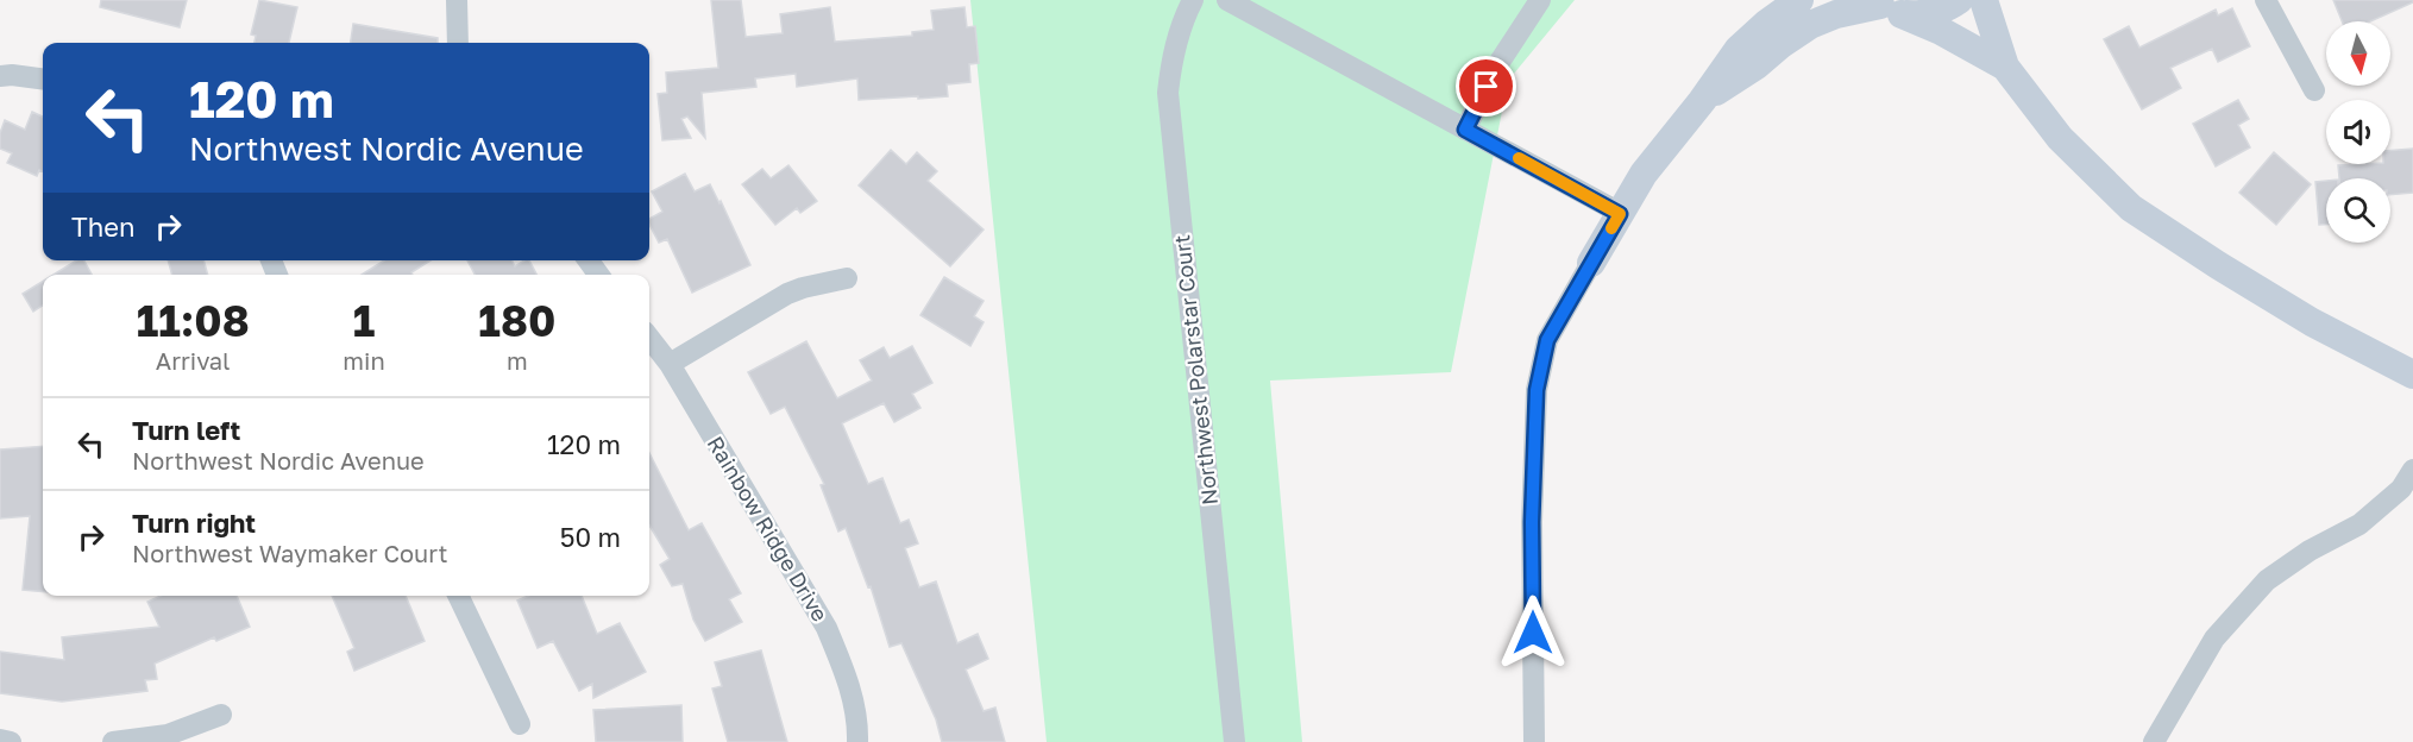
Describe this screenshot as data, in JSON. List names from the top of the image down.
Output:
{
  "streets": {
    "street": ["Northwest Polarstar Court", "Rainbow Ridge Drive"]
  },
  "north": "bottom",
  "page": {
    "turn": ["120 m", "Northwest Nordic Avenue"],
    "then": "Then",
    "eta": [
      "11:08",
      "Arrival",
      "1",
      "min",
      "180",
      "m"
    ],
    "list": [
      {
        "name": "Turn left",
        "note": "Northwest Nordic Avenue",
        "value": "120 m"
      },
      {
        "name": "Turn right",
        "note": "Northwest Waymaker Court",
        "value": "50 m"
      }
    ]
  }
}
